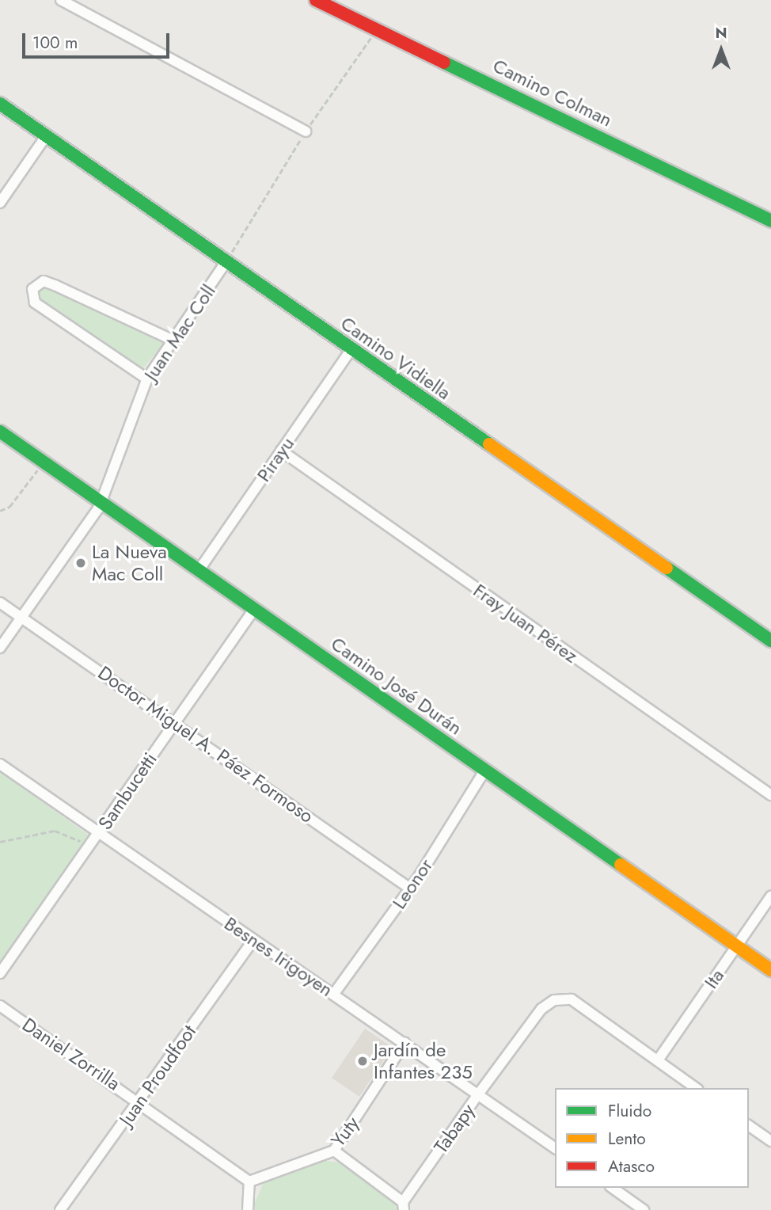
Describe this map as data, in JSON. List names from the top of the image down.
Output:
{
  "streets": {
    "street": [
      "Camino Colman",
      "Juan Mac Coll",
      "Camino Vidiella",
      "Pirayu",
      "Fray Juan Pérez",
      "Camino José Durán",
      "Doctor Miguel A. Páez Formoso",
      "Sambucetti",
      "Leonor",
      "Besnes Irigoyen",
      "Ita",
      "Daniel Zorrilla",
      "Juan Proudfoot",
      "Tabapy",
      "Yuty"
    ]
  },
  "crossings": [
    ["Camino Colman", "Juan Mac Coll"],
    ["Juan Mac Coll", "Camino Vidiella"],
    ["Juan Mac Coll", "Camino José Durán"],
    ["Juan Mac Coll", "Doctor Miguel A. Páez Formoso"],
    ["Camino Vidiella", "Pirayu"],
    ["Pirayu", "Fray Juan Pérez"],
    ["Pirayu", "Camino José Durán"],
    ["Camino José Durán", "Sambucetti"],
    ["Camino José Durán", "Leonor"],
    ["Camino José Durán", "Ita"],
    ["Doctor Miguel A. Páez Formoso", "Sambucetti"],
    ["Doctor Miguel A. Páez Formoso", "Leonor"],
    ["Sambucetti", "Besnes Irigoyen"],
    ["Leonor", "Besnes Irigoyen"],
    ["Besnes Irigoyen", "Juan Proudfoot"],
    ["Besnes Irigoyen", "Tabapy"],
    ["Besnes Irigoyen", "Yuty"],
    ["Ita", "Tabapy"],
    ["Daniel Zorrilla", "Juan Proudfoot"],
    ["Daniel Zorrilla", "Yuty"]
  ],
  "places": ["La Nueva Mac Coll", "Jardín de Infantes 235"],
  "legend": ["Fluido", "Lento", "Atasco"],
  "scale_bar": "100 m",
  "north": "top"
}
